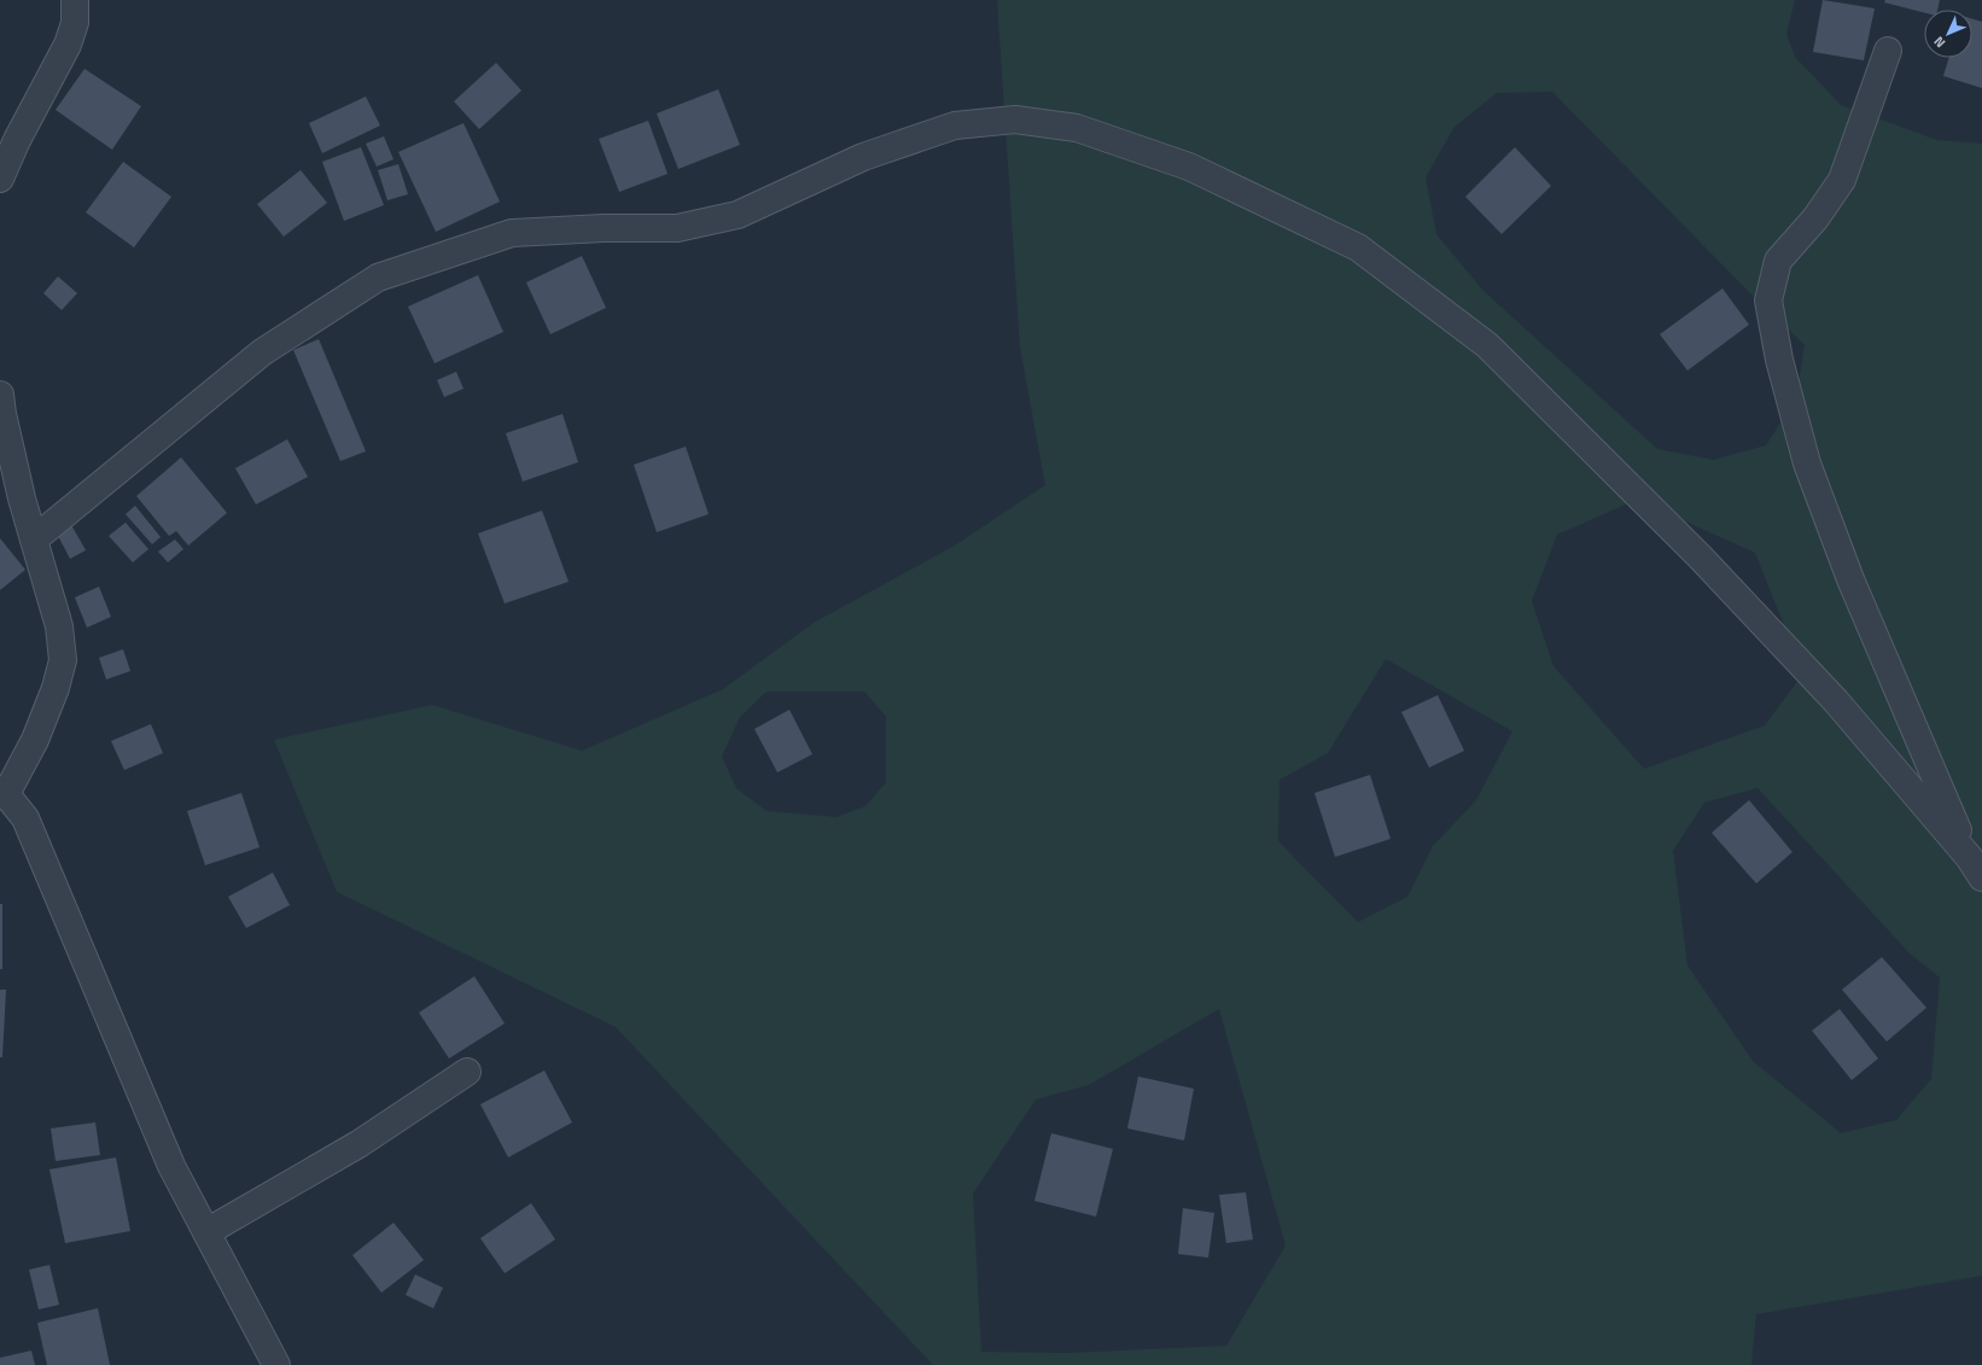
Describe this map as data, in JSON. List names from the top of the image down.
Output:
{
  "north": "bottom left"
}
